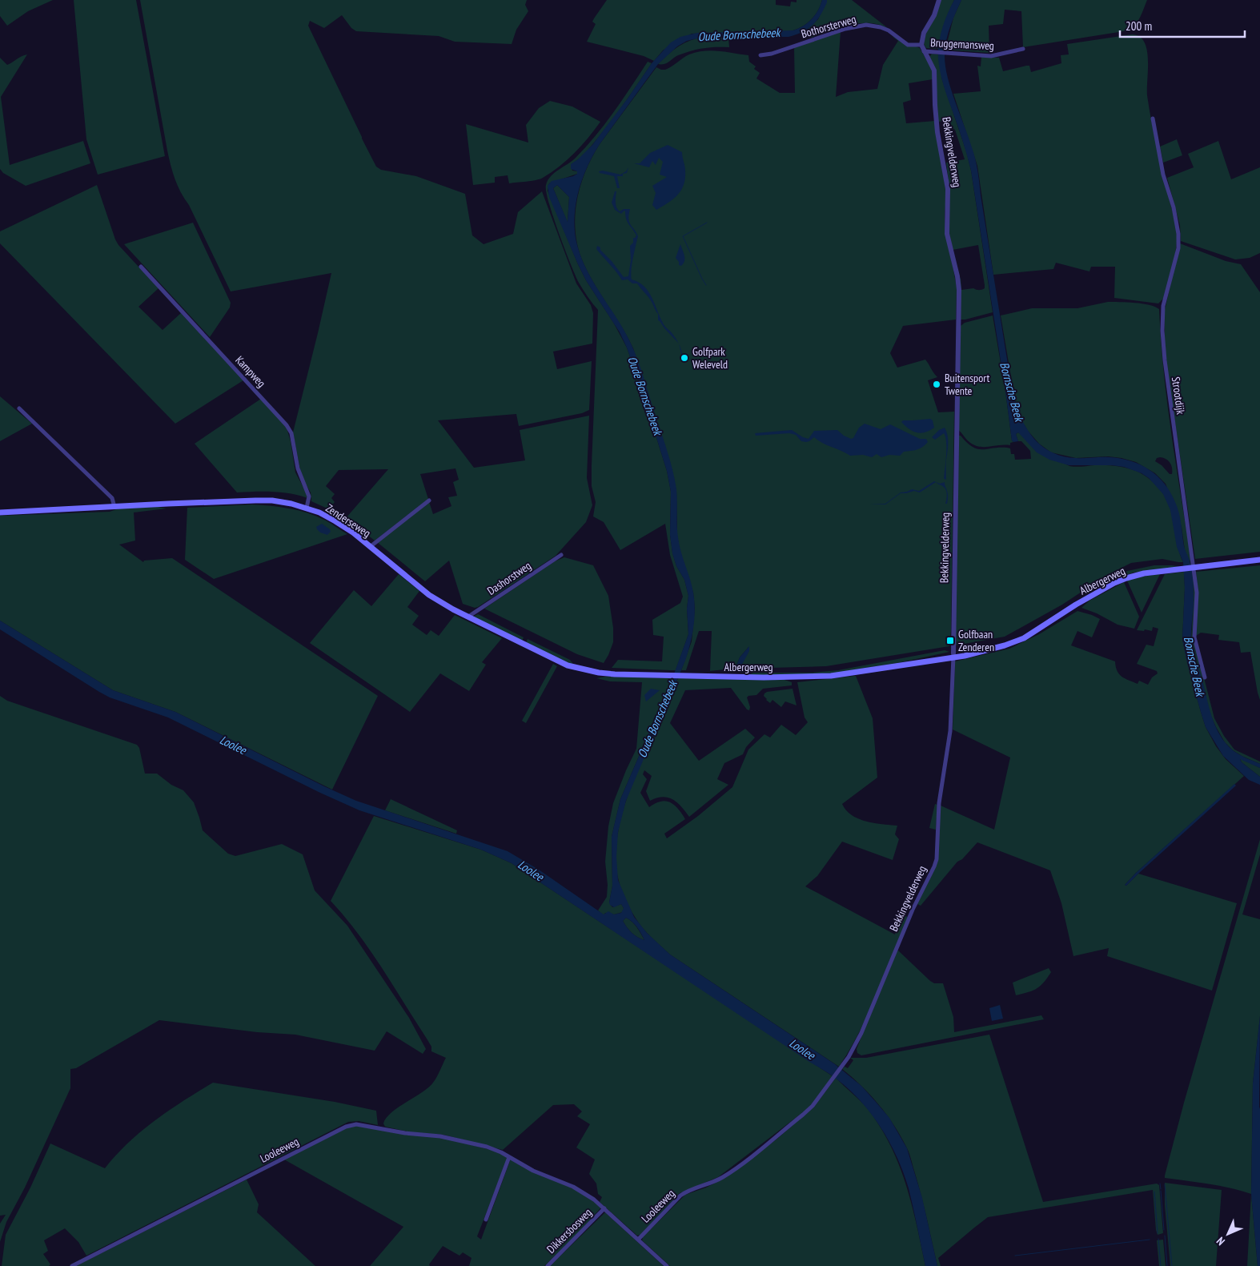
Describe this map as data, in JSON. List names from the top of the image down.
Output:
{
  "streets": {
    "main road": ["Zenderseweg", "Albergerweg"],
    "street": [
      "Bothorsterweg",
      "Bruggemansweg",
      "Bekkingvelderweg",
      "Kampweg",
      "Strootdijk",
      "Dashorstweg",
      "Looleeweg",
      "Dikkersbosweg"
    ]
  },
  "crossings": [
    ["Bothorsterweg", "Bekkingvelderweg"],
    ["Bruggemansweg", "Bekkingvelderweg"],
    ["Bekkingvelderweg", "Albergerweg"],
    ["Bekkingvelderweg", "Looleeweg"],
    ["Kampweg", "Zenderseweg"],
    ["Strootdijk", "Albergerweg"],
    ["Zenderseweg", "Dashorstweg"],
    ["Zenderseweg", "Albergerweg"],
    ["Looleeweg", "Dikkersbosweg"]
  ],
  "water": ["Oude Bornschebeek", "Bornsche Beek", "Loolee"],
  "places": {
    "other": ["Golfpark Weleveld", "Buitensport Twente"],
    "transit": ["Golfbaan Zenderen"]
  },
  "scale_bar": "200 m",
  "north": "bottom left"
}
